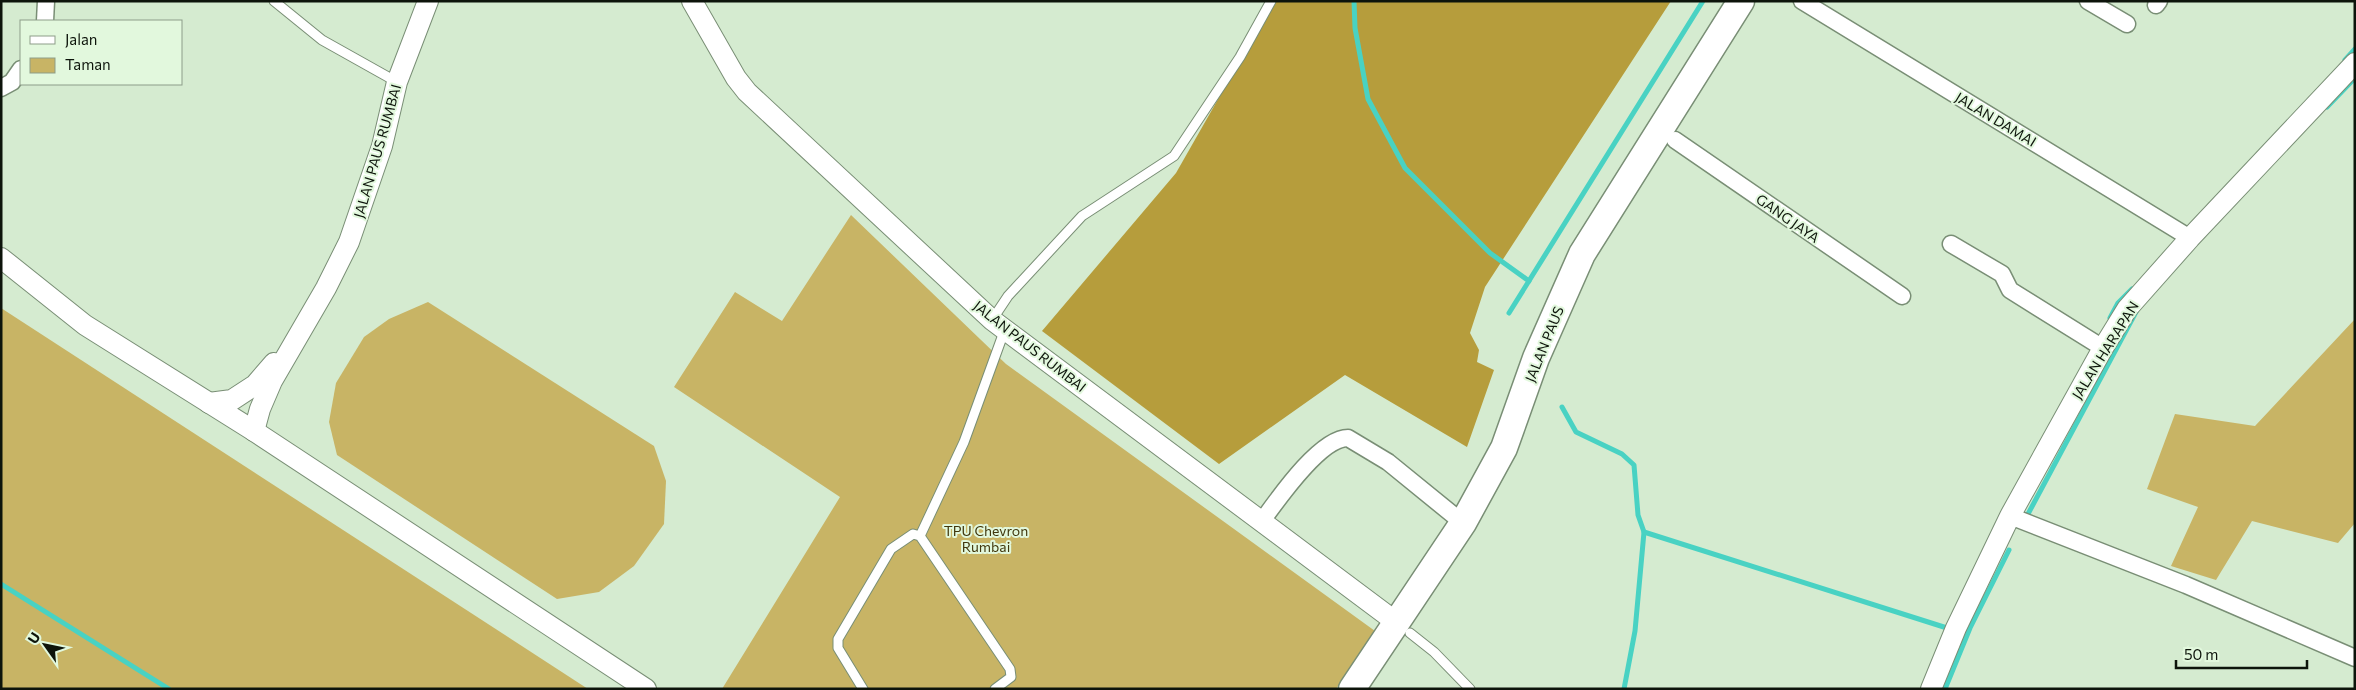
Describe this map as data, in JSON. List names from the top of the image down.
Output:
{
  "streets": {
    "main road": ["JALAN PAUS"],
    "street": [
      "JALAN DAMAI",
      "JALAN PAUS RUMBAI",
      "GANG JAYA",
      "JALAN HARAPAN"
    ]
  },
  "crossings": [
    ["JALAN DAMAI", "JALAN HARAPAN"],
    ["JALAN PAUS RUMBAI", "JALAN PAUS"],
    ["GANG JAYA", "JALAN PAUS"]
  ],
  "parks": ["TPU Chevron Rumbai"],
  "legend": ["Jalan", "Taman"],
  "scale_bar": "50 m",
  "north": "top left"
}
